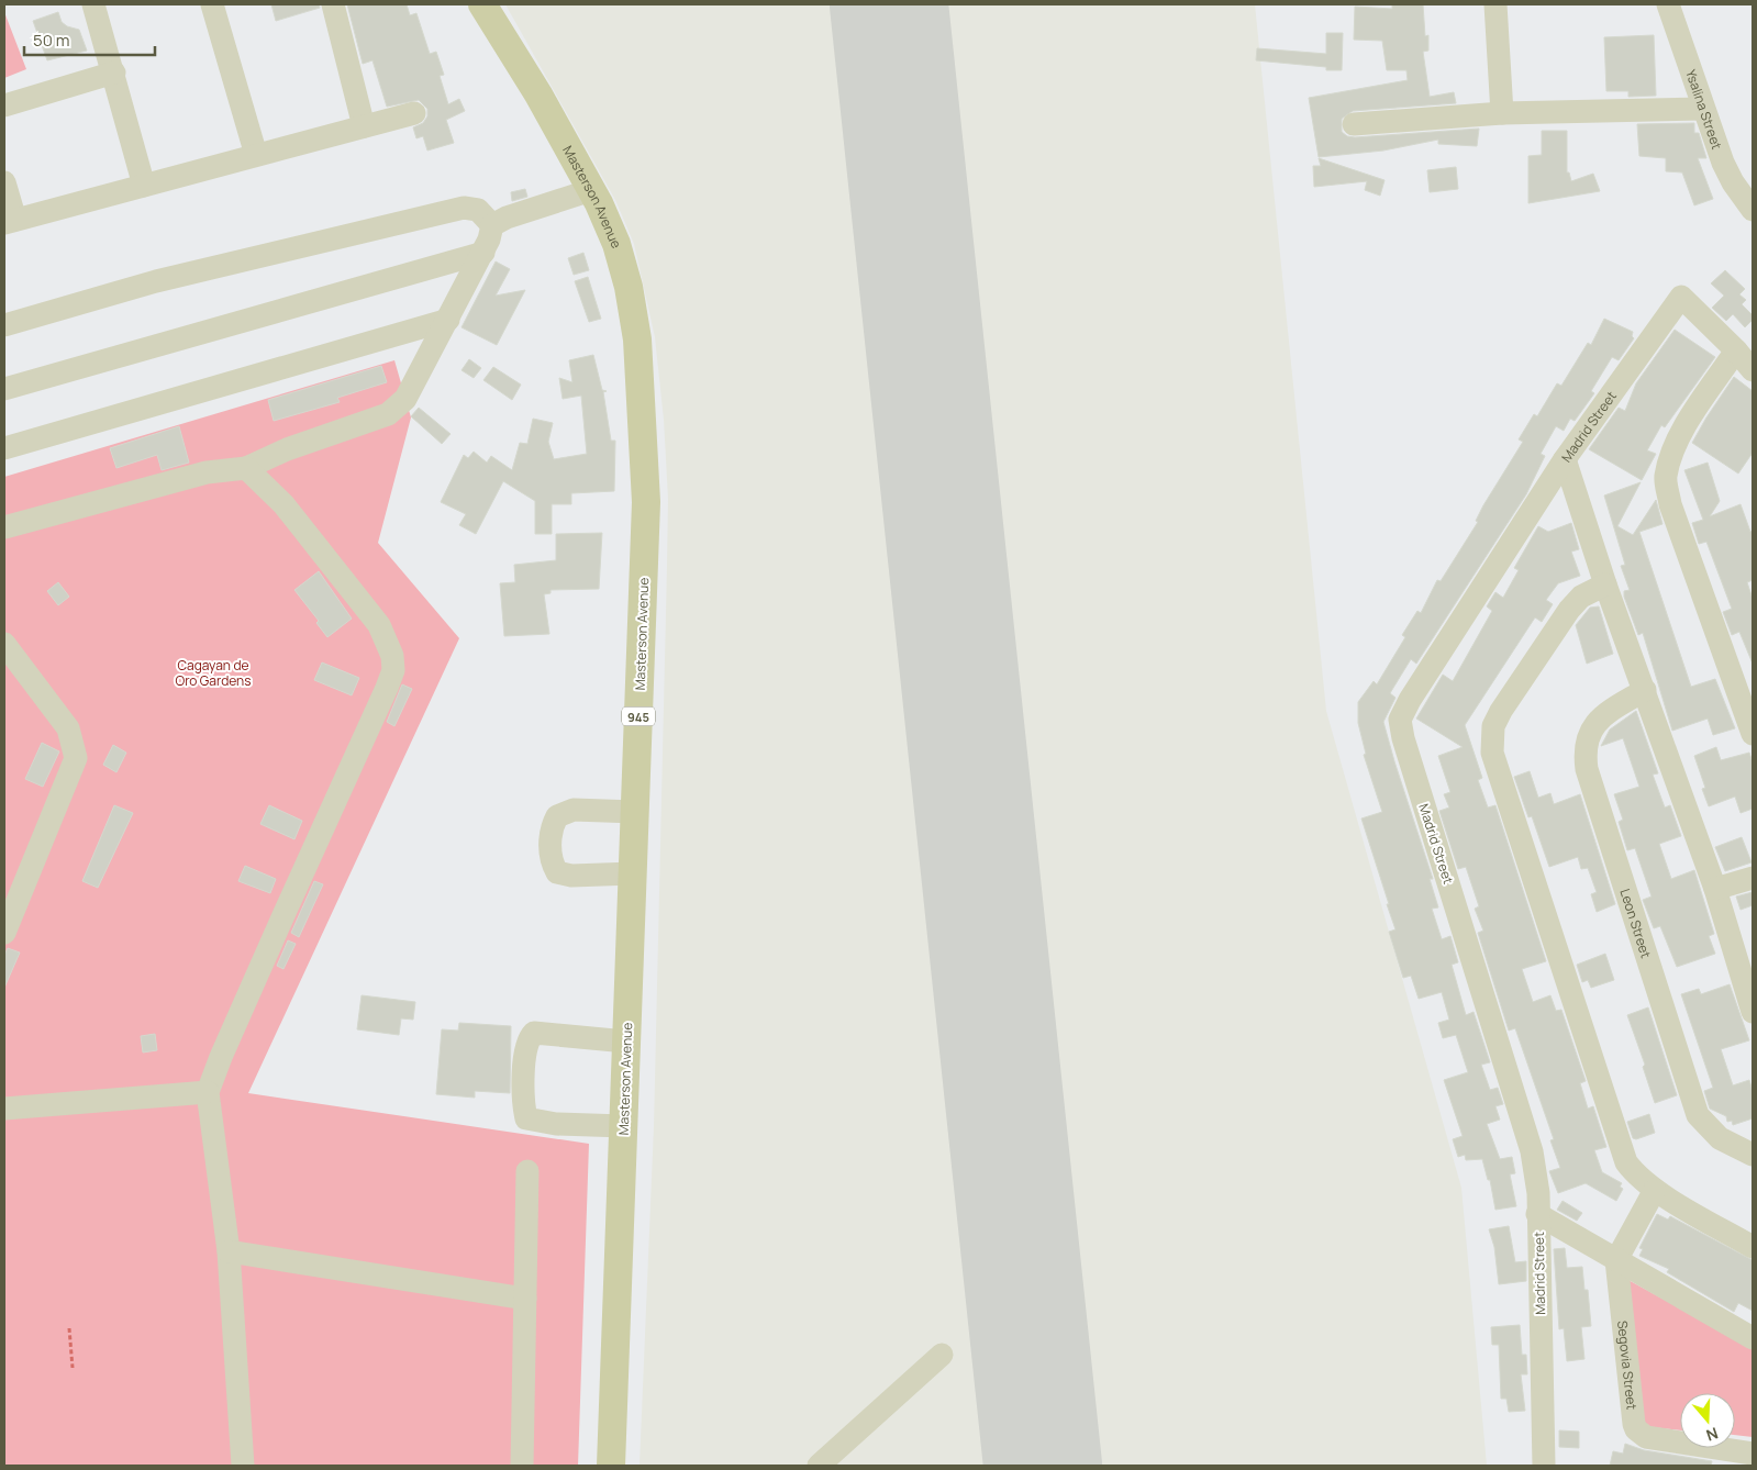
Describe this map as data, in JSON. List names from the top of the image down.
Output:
{
  "streets": {
    "main road": ["Masterson Avenue", "945"],
    "street": [
      "Ysalina Street",
      "Madrid Street",
      "Leon Street",
      "Segovia Street"
    ]
  },
  "parks": ["Cagayan de Oro Gardens"],
  "scale_bar": "50 m",
  "north": "bottom"
}
